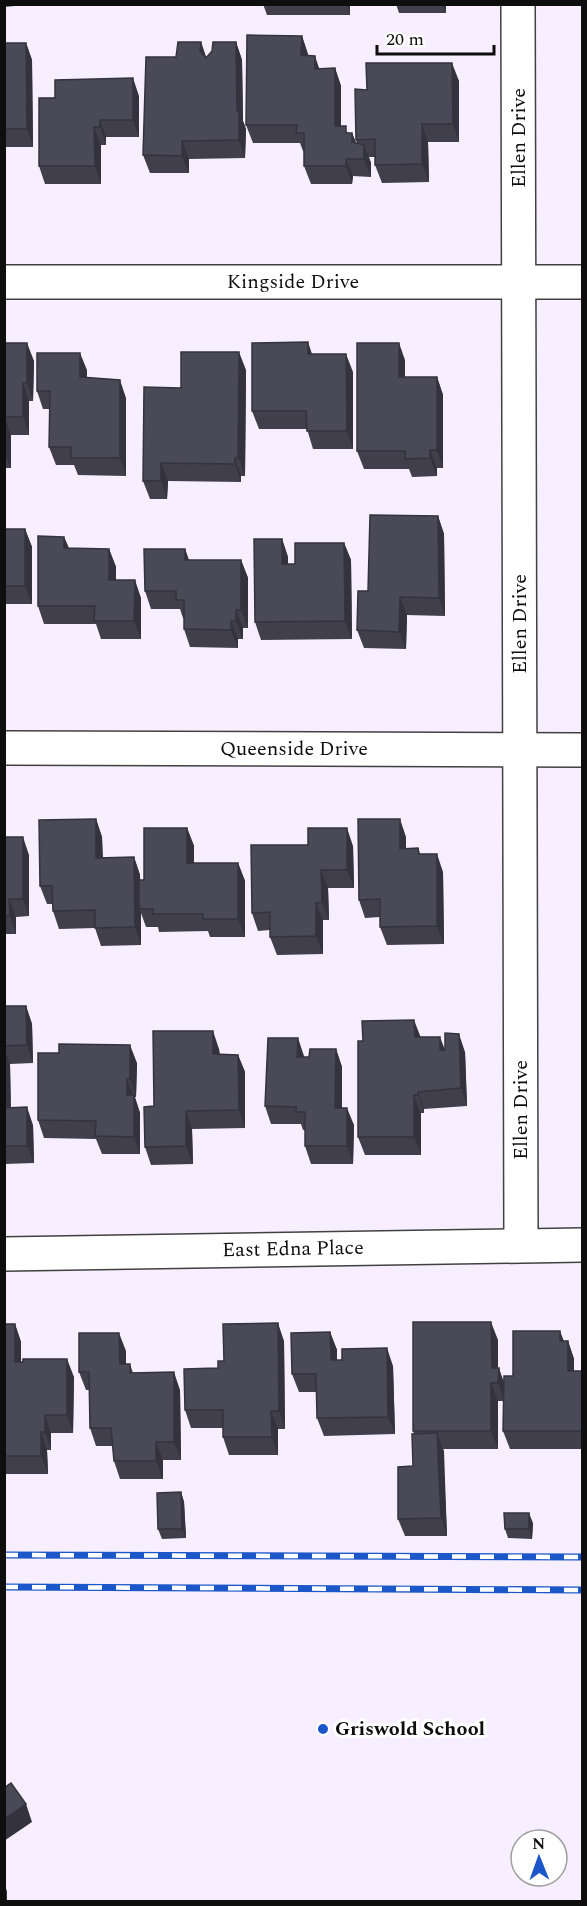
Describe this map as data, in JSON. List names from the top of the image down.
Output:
{
  "streets": {
    "street": [
      "Ellen Drive",
      "Kingside Drive",
      "Queenside Drive",
      "East Edna Place"
    ]
  },
  "crossings": [
    ["Ellen Drive", "Kingside Drive"],
    ["Ellen Drive", "Queenside Drive"],
    ["Ellen Drive", "East Edna Place"]
  ],
  "places": ["Griswold School"],
  "scale_bar": "20 m",
  "north": "top"
}
